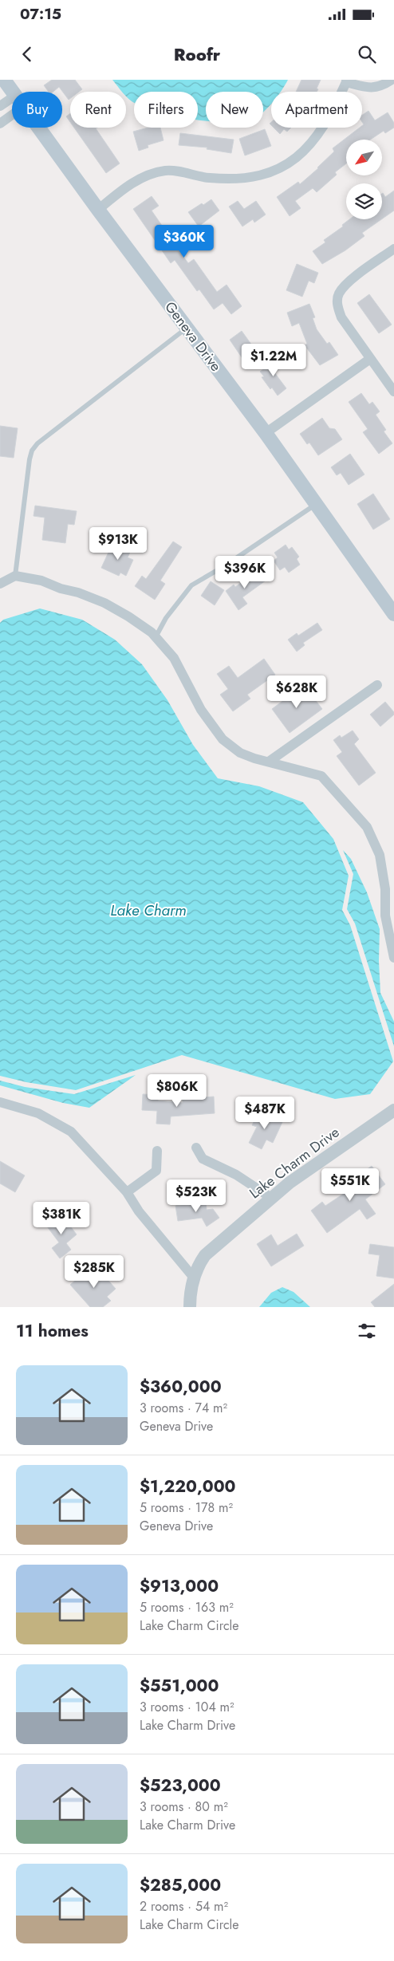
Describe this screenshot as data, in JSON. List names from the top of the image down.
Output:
{
  "streets": {
    "main road": ["Geneva Drive"],
    "street": ["Lake Charm Drive"]
  },
  "water": ["Lake Charm"],
  "north": "bottom left",
  "page": {
    "status": "07:15",
    "header": "Roofr",
    "chip": [
      "Buy",
      "Rent",
      "Filters",
      "New",
      "Apartment"
    ],
    "price": [
      "$360K",
      "$1.22M",
      "$913K",
      "$396K",
      "$628K",
      "$806K",
      "$487K",
      "$551K",
      "$523K",
      "$381K",
      "$285K"
    ],
    "heading": "11 homes",
    "list": [
      {
        "name": "$360,000",
        "note": "3 rooms · 74 m² · Geneva Drive"
      },
      {
        "name": "$1,220,000",
        "note": "5 rooms · 178 m² · Geneva Drive"
      },
      {
        "name": "$913,000",
        "note": "5 rooms · 163 m² · Lake Charm Circle"
      },
      {
        "name": "$551,000",
        "note": "3 rooms · 104 m² · Lake Charm Drive"
      },
      {
        "name": "$523,000",
        "note": "3 rooms · 80 m² · Lake Charm Drive"
      },
      {
        "name": "$285,000",
        "note": "2 rooms · 54 m² · Lake Charm Circle"
      }
    ]
  }
}
